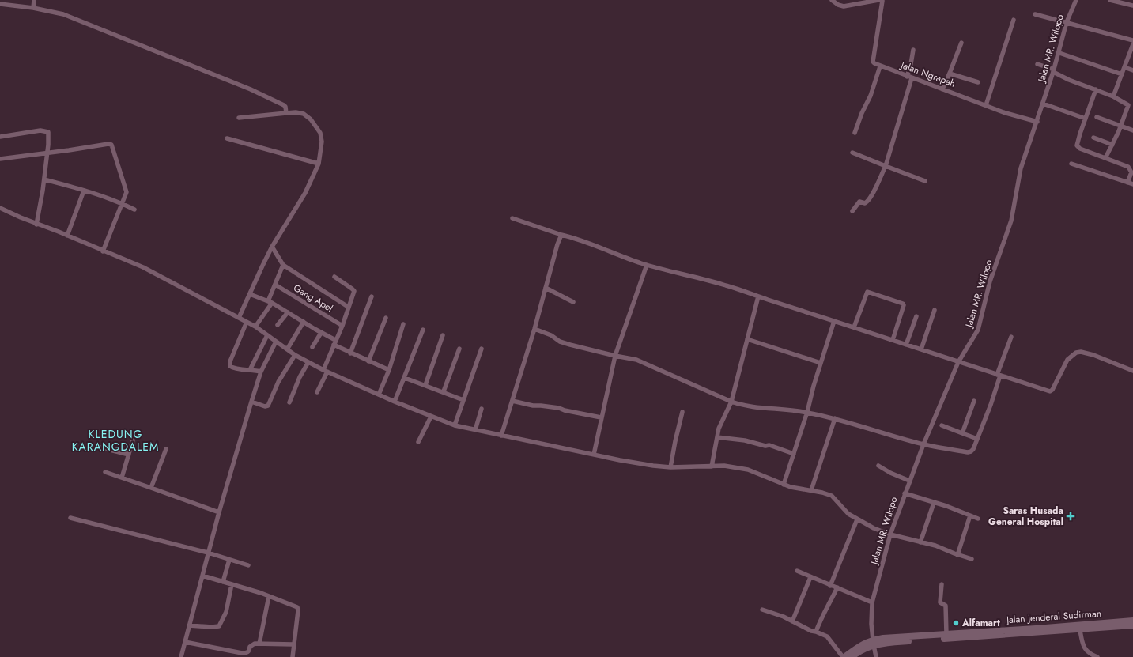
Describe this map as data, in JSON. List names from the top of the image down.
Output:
{
  "streets": {
    "main road": ["Jalan Jenderal Sudirman"],
    "street": ["Jalan MR. Wilopo", "Jalan Ngrapah", "Gang Apel"]
  },
  "crossings": [
    ["Jalan MR. Wilopo", "Jalan Ngrapah"],
    ["Jalan MR. Wilopo", "Jalan Jenderal Sudirman"]
  ],
  "districts": ["KLEDUNG KARANGDALEM"],
  "places": {
    "health": ["Saras Husada General Hospital"],
    "other": ["Alfamart"]
  }
}
